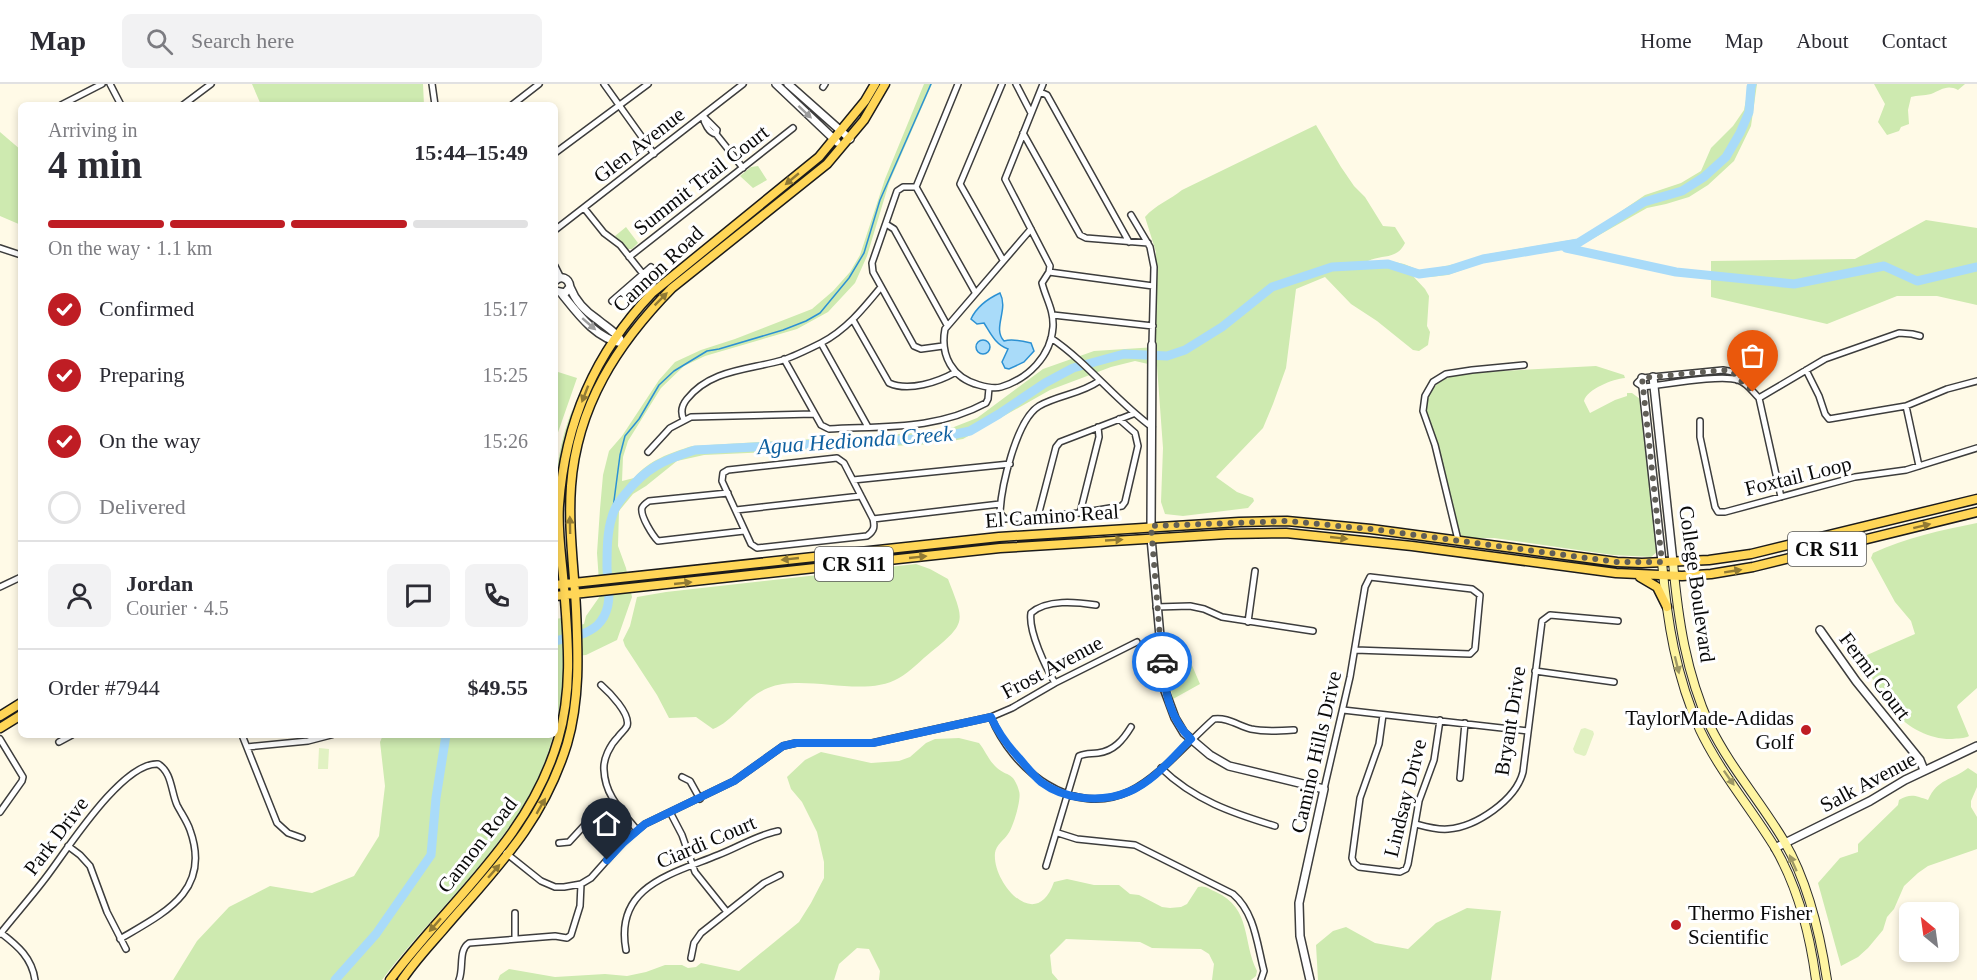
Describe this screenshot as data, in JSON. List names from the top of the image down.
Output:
{
  "streets": {
    "main road": [
      "Cannon Road",
      "El Camino Real",
      "CR S11",
      "College Boulevard"
    ],
    "street": [
      "Glen Avenue",
      "Summit Trail Court",
      "Foxtail Loop",
      "Frost Avenue",
      "Fermi Court",
      "Bryant Drive",
      "Camino Hills Drive",
      "Salk Avenue",
      "Lindsay Drive",
      "Park Drive",
      "Ciardi Court"
    ]
  },
  "crossings": [
    ["Cannon Road", "El Camino Real"],
    ["El Camino Real", "College Boulevard"],
    ["College Boulevard", "Salk Avenue"],
    ["Fermi Court", "Salk Avenue"],
    ["Bryant Drive", "Lindsay Drive"]
  ],
  "water": ["Agua Hedionda Creek"],
  "places": ["TaylorMade-Adidas Golf", "Thermo Fisher Scientific"],
  "north": "top left",
  "page": {
    "header": "Map",
    "search": "Search here",
    "nav": [
      "Home",
      "Map",
      "About",
      "Contact"
    ],
    "heading": ["4 min", "Arriving in", "15:44–15:49"],
    "panel": [
      "Jordan",
      "Courier · 4.5",
      "Order #7944",
      "$49.55"
    ],
    "bar": "On the way · 1.1 km",
    "list": [
      ["Confirmed", "15:17"],
      ["Preparing", "15:25"],
      ["On the way", "15:26"],
      "Delivered"
    ]
  }
}
